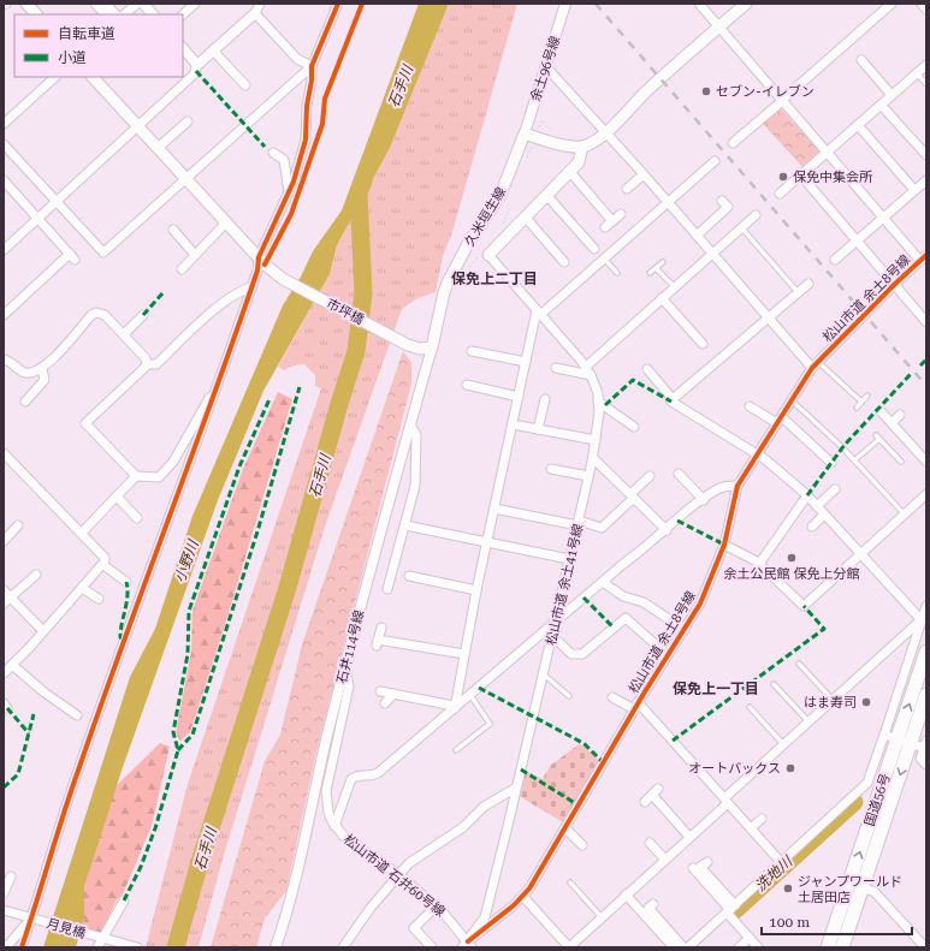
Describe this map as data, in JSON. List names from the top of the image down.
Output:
{
  "streets": {
    "highway": ["国道56号"],
    "main road": ["久米垣生線", "市坪橋"],
    "street": [
      "余土96号線",
      "松山市道 余土8号線",
      "松山市道 余土41号線",
      "石井114号線",
      "松山市道 石井60号線",
      "月見橋"
    ]
  },
  "crossings": [
    ["余土96号線", "久米垣生線"],
    ["久米垣生線", "市坪橋"],
    ["久米垣生線", "石井114号線"],
    ["松山市道 余土8号線", "松山市道 余土41号線"],
    ["松山市道 余土8号線", "松山市道 石井60号線"],
    ["市坪橋", "石井114号線"],
    ["松山市道 余土41号線", "松山市道 石井60号線"],
    ["石井114号線", "松山市道 石井60号線"]
  ],
  "districts": ["保免上二丁目", "保免上一丁目"],
  "water": ["石手川", "小野川", "洗地川"],
  "places": [
    "セブン-イレブン",
    "保免中集会所",
    "余土公民館 保免上分館",
    "はま寿司",
    "オートバックス",
    "ジャンプワールド 土居田店"
  ],
  "legend": ["自転車道", "小道"],
  "scale_bar": "100 m"
}
